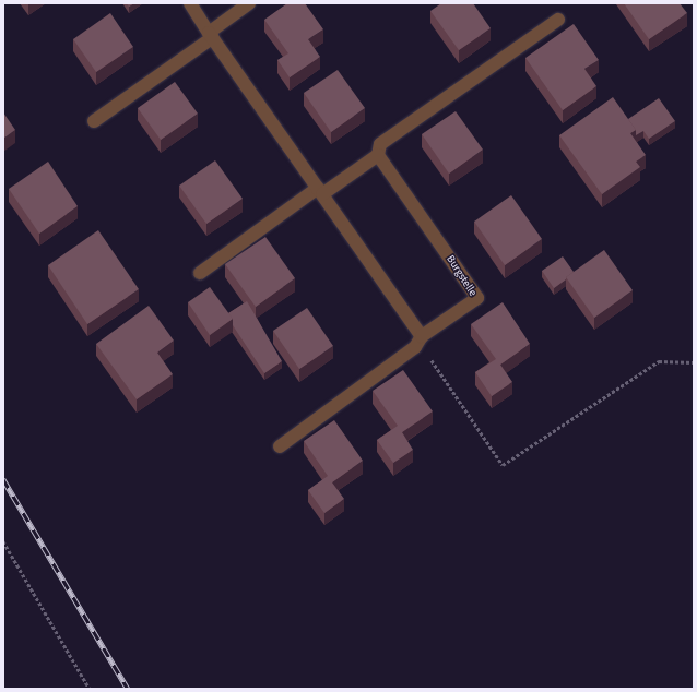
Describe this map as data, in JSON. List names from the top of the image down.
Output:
{
  "streets": {
    "street": ["Burgstelle"]
  }
}
